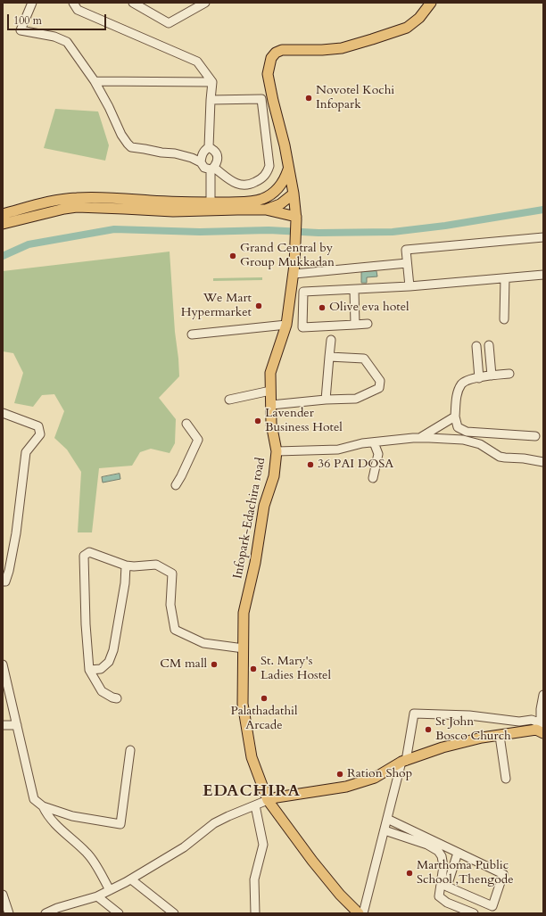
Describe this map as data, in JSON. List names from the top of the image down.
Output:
{
  "streets": {
    "main road": ["Infopark-Edachira road"]
  },
  "districts": ["EDACHIRA"],
  "places": [
    "Novotel Kochi Infopark",
    "Grand Central by Group Mukkadan",
    "We Mart Hypermarket",
    "Olive eva hotel",
    "Lavender Business Hotel",
    "36 PAI DOSA",
    "CM mall",
    "St. Mary's Ladies Hostel",
    "Palathadathil Arcade",
    "St John Bosco Church",
    "Ration Shop",
    "Marthoma Public School ,Thengode"
  ],
  "scale_bar": "100 m"
}
